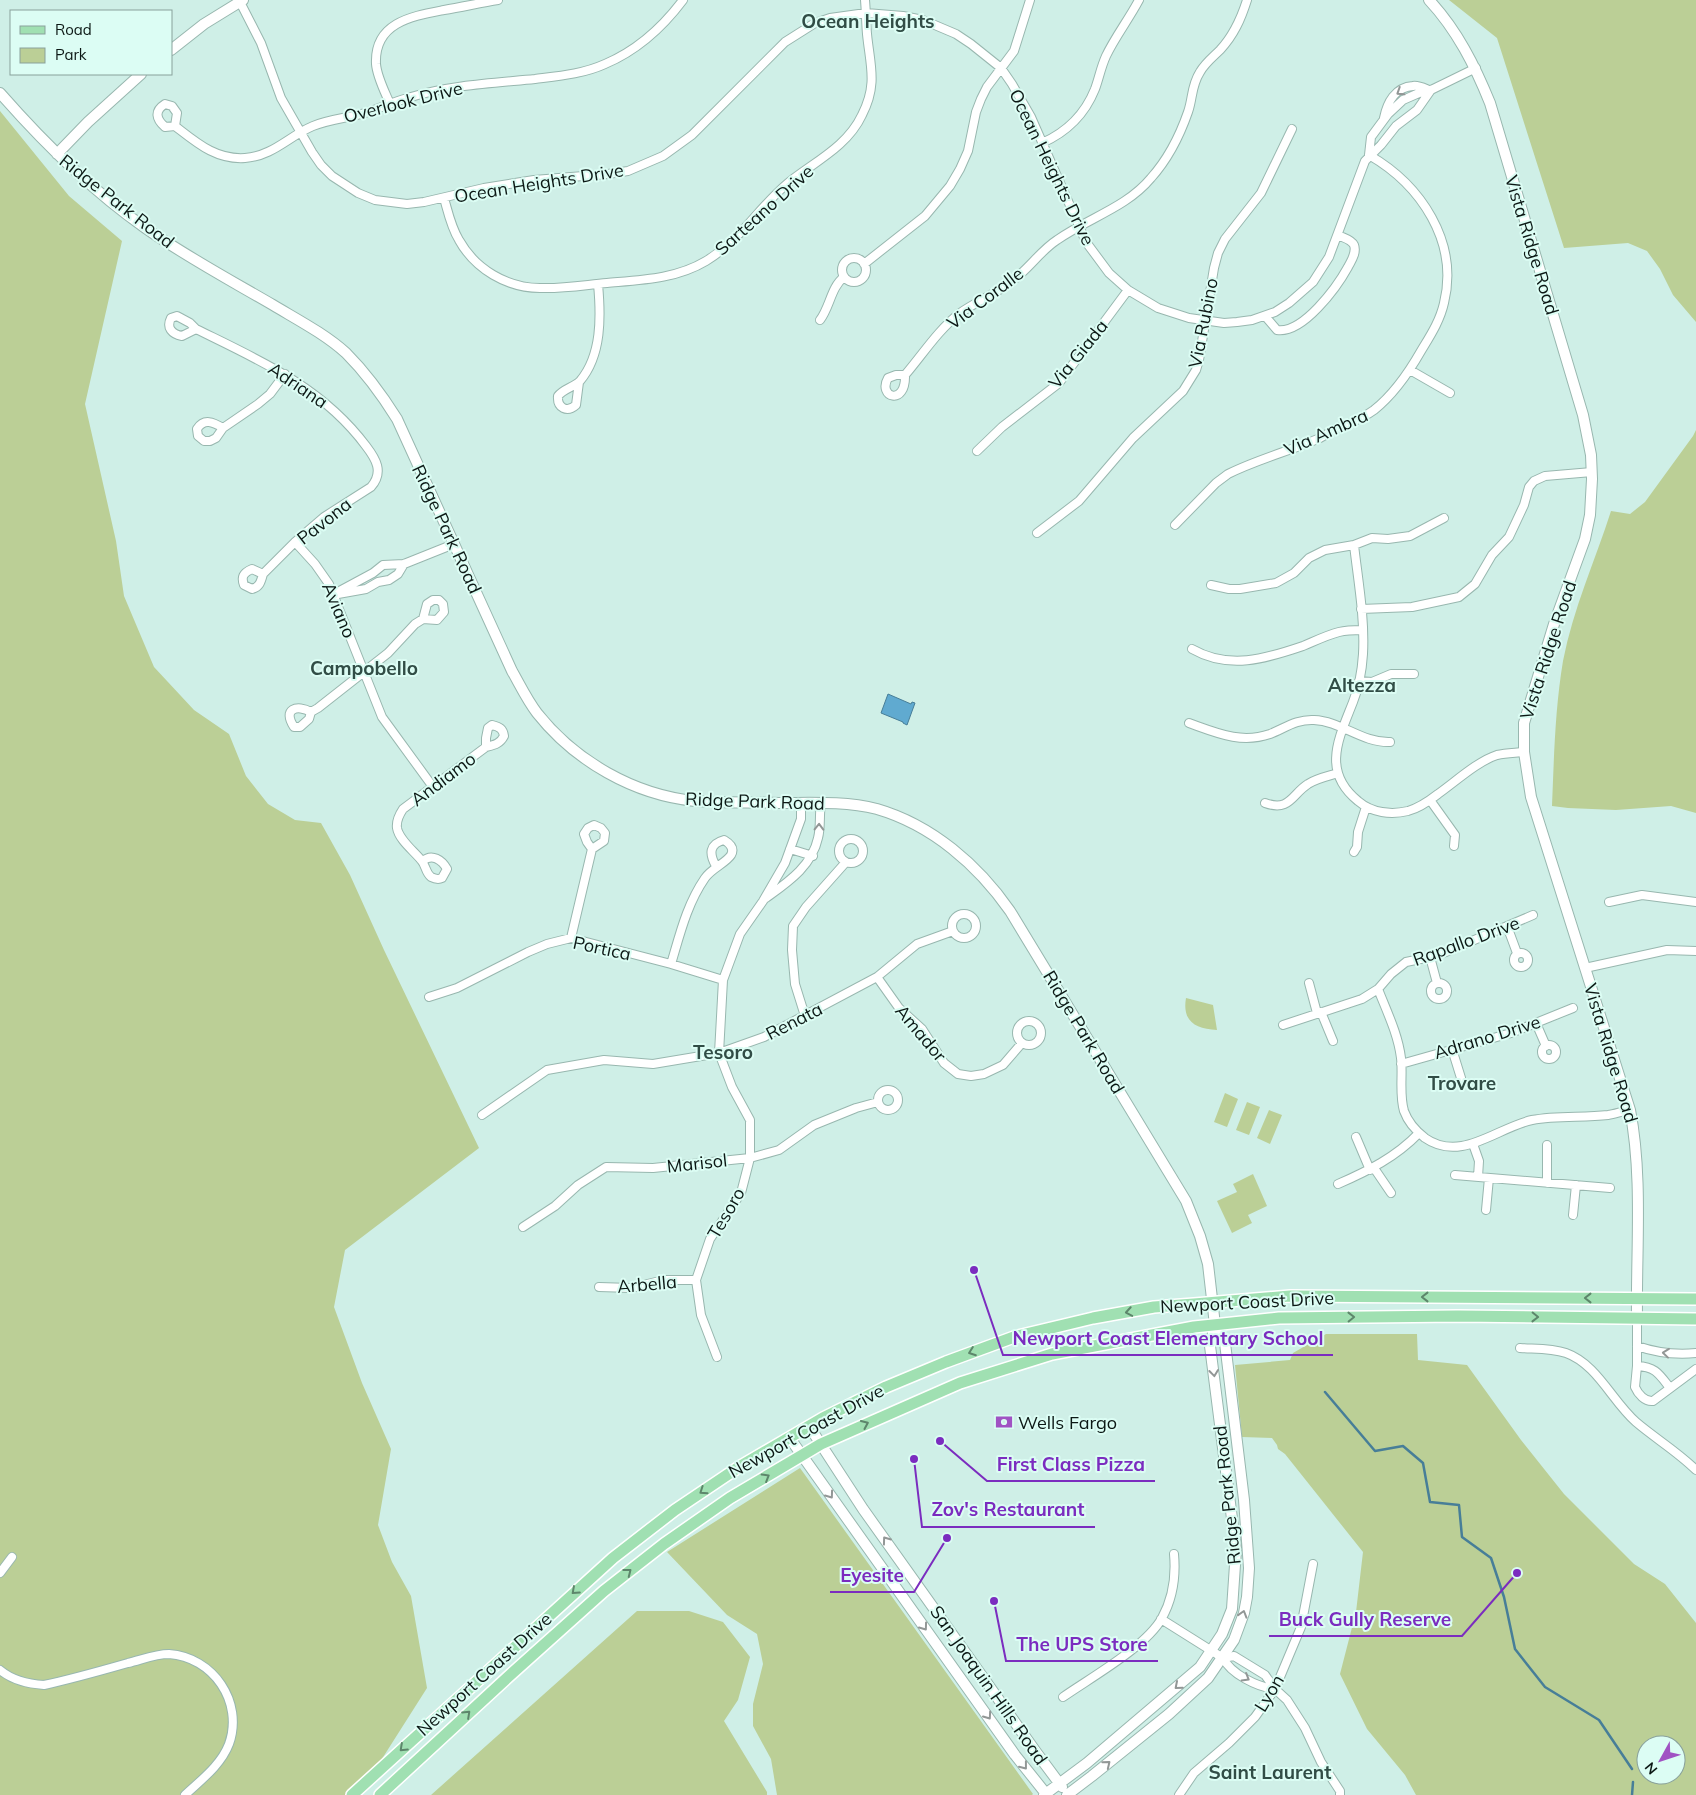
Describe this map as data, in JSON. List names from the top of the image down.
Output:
{
  "streets": {
    "main road": ["Newport Coast Drive"],
    "street": [
      "Overlook Drive",
      "Ocean Heights Drive",
      "Ridge Park Road",
      "Sarteano Drive",
      "Vista Ridge Road",
      "Via Coralle",
      "Via Rubino",
      "Via Giada",
      "Adriana",
      "Via Ambra",
      "Pavona",
      "Aviano",
      "Andiamo",
      "Rapallo Drive",
      "Portica",
      "Renata",
      "Amador",
      "Adrano Drive",
      "Marisol",
      "Tesoro",
      "Arbella",
      "San Joaquin Hills Road",
      "Lyon"
    ]
  },
  "crossings": [
    ["Overlook Drive", "Ocean Heights Drive"],
    ["Ocean Heights Drive", "Sarteano Drive"],
    ["Ocean Heights Drive", "Vista Ridge Road"],
    ["Ocean Heights Drive", "Via Coralle"],
    ["Ocean Heights Drive", "Via Rubino"],
    ["Ocean Heights Drive", "Via Giada"],
    ["Ocean Heights Drive", "Via Ambra"],
    ["Ridge Park Road", "Tesoro"],
    ["Ridge Park Road", "Newport Coast Drive"],
    ["Ridge Park Road", "San Joaquin Hills Road"],
    ["Vista Ridge Road", "Newport Coast Drive"],
    ["Adriana", "Pavona"],
    ["Pavona", "Aviano"],
    ["Aviano", "Andiamo"],
    ["Portica", "Tesoro"],
    ["Renata", "Amador"],
    ["Renata", "Tesoro"],
    ["Marisol", "Tesoro"],
    ["Tesoro", "Arbella"],
    ["Newport Coast Drive", "San Joaquin Hills Road"]
  ],
  "districts": [
    "Ocean Heights",
    "Campobello",
    "Altezza",
    "Tesoro",
    "Trovare",
    "Saint Laurent"
  ],
  "places": {
    "other": [
      "Newport Coast Elementary School",
      "First Class Pizza",
      "Zov's Restaurant",
      "Eyesite",
      "Buck Gully Reserve",
      "The UPS Store"
    ],
    "bank": ["Wells Fargo"]
  },
  "legend": ["Road", "Park"],
  "north": "bottom left"
}
